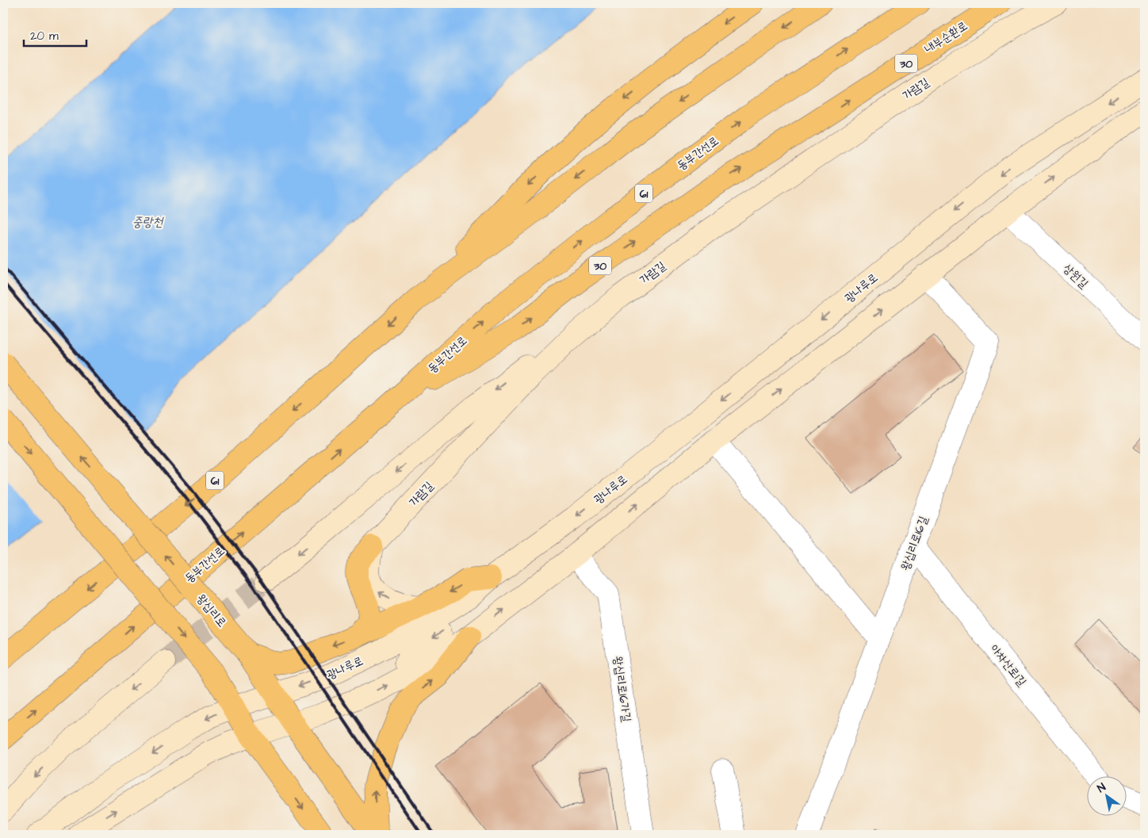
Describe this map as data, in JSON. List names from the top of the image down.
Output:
{
  "streets": {
    "main road": [
      "내부순환로",
      "30",
      "가람길",
      "동부간선로",
      "61",
      "광나루로",
      "왕십리로"
    ],
    "street": [
      "상원길",
      "왕십리로16길",
      "아차산로1길",
      "왕십리로16가길"
    ]
  },
  "crossings": [
    ["내부순환로", "동부간선로"],
    ["광나루로", "왕십리로"],
    ["왕십리로16길", "아차산로1길"]
  ],
  "water": ["중랑천"],
  "scale_bar": "20 m",
  "north": "top left"
}
